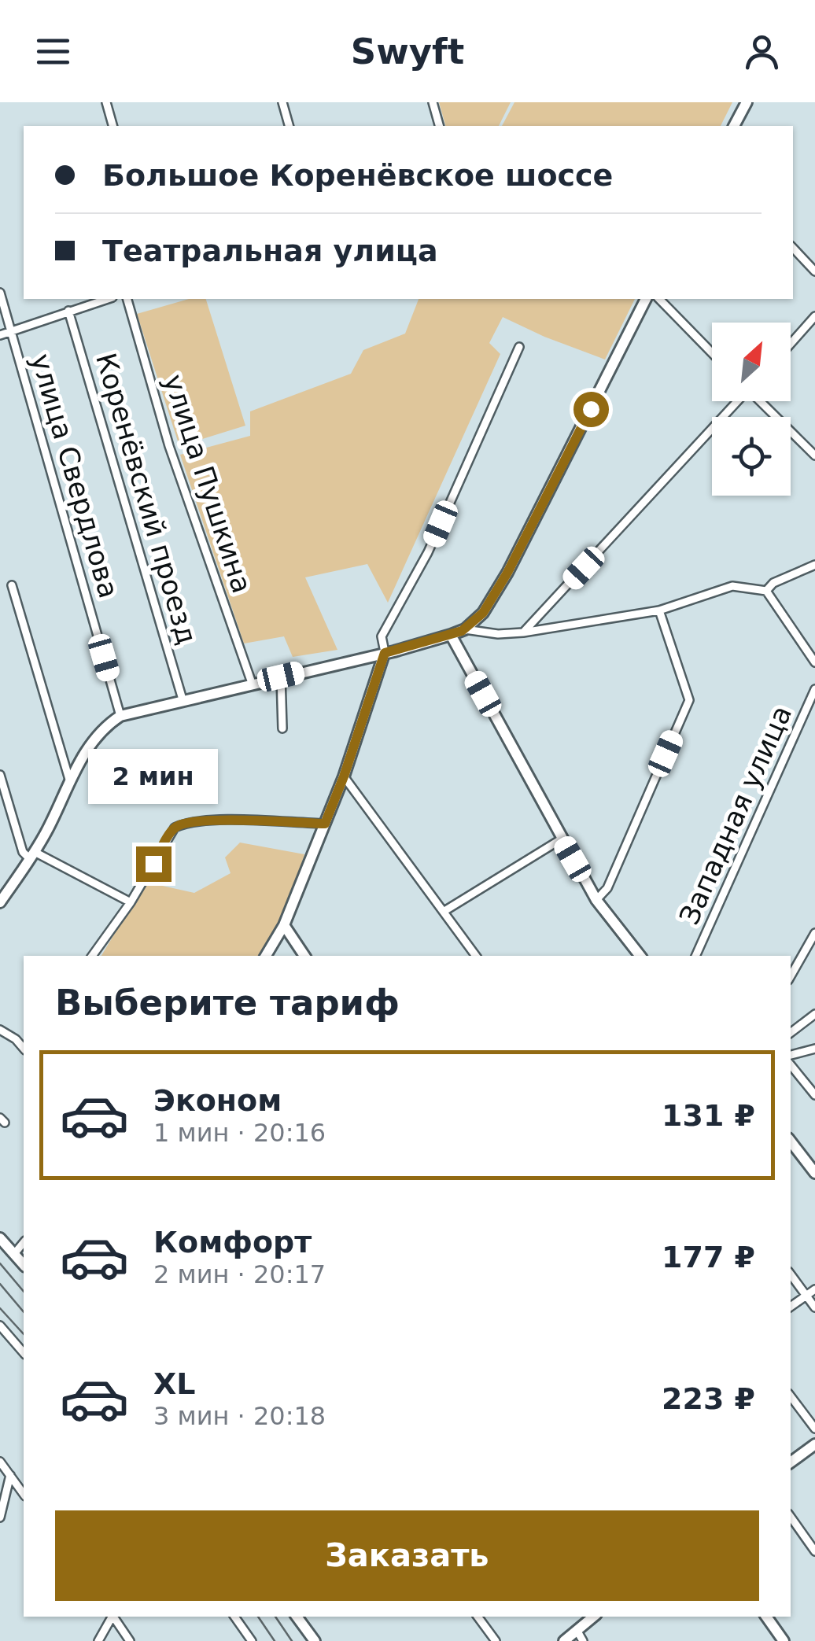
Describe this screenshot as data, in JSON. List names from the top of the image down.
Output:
{
  "streets": {
    "street": [
      "улица Свердлова",
      "улица Пушкина",
      "Коренёвский проезд",
      "Западная улица"
    ]
  },
  "north": "top right",
  "page": {
    "header": "Swyft",
    "banner": ["Большое Коренёвское шоссе", "Театральная улица"],
    "bubble": "2 мин",
    "heading": "Выберите тариф",
    "list": [
      {
        "name": "Эконом",
        "note": "1 мин · 20:16",
        "value": "131 ₽"
      },
      {
        "name": "Комфорт",
        "note": "2 мин · 20:17",
        "value": "177 ₽"
      },
      {
        "name": "XL",
        "note": "3 мин · 20:18",
        "value": "223 ₽"
      }
    ],
    "buttons": "Заказать"
  }
}
